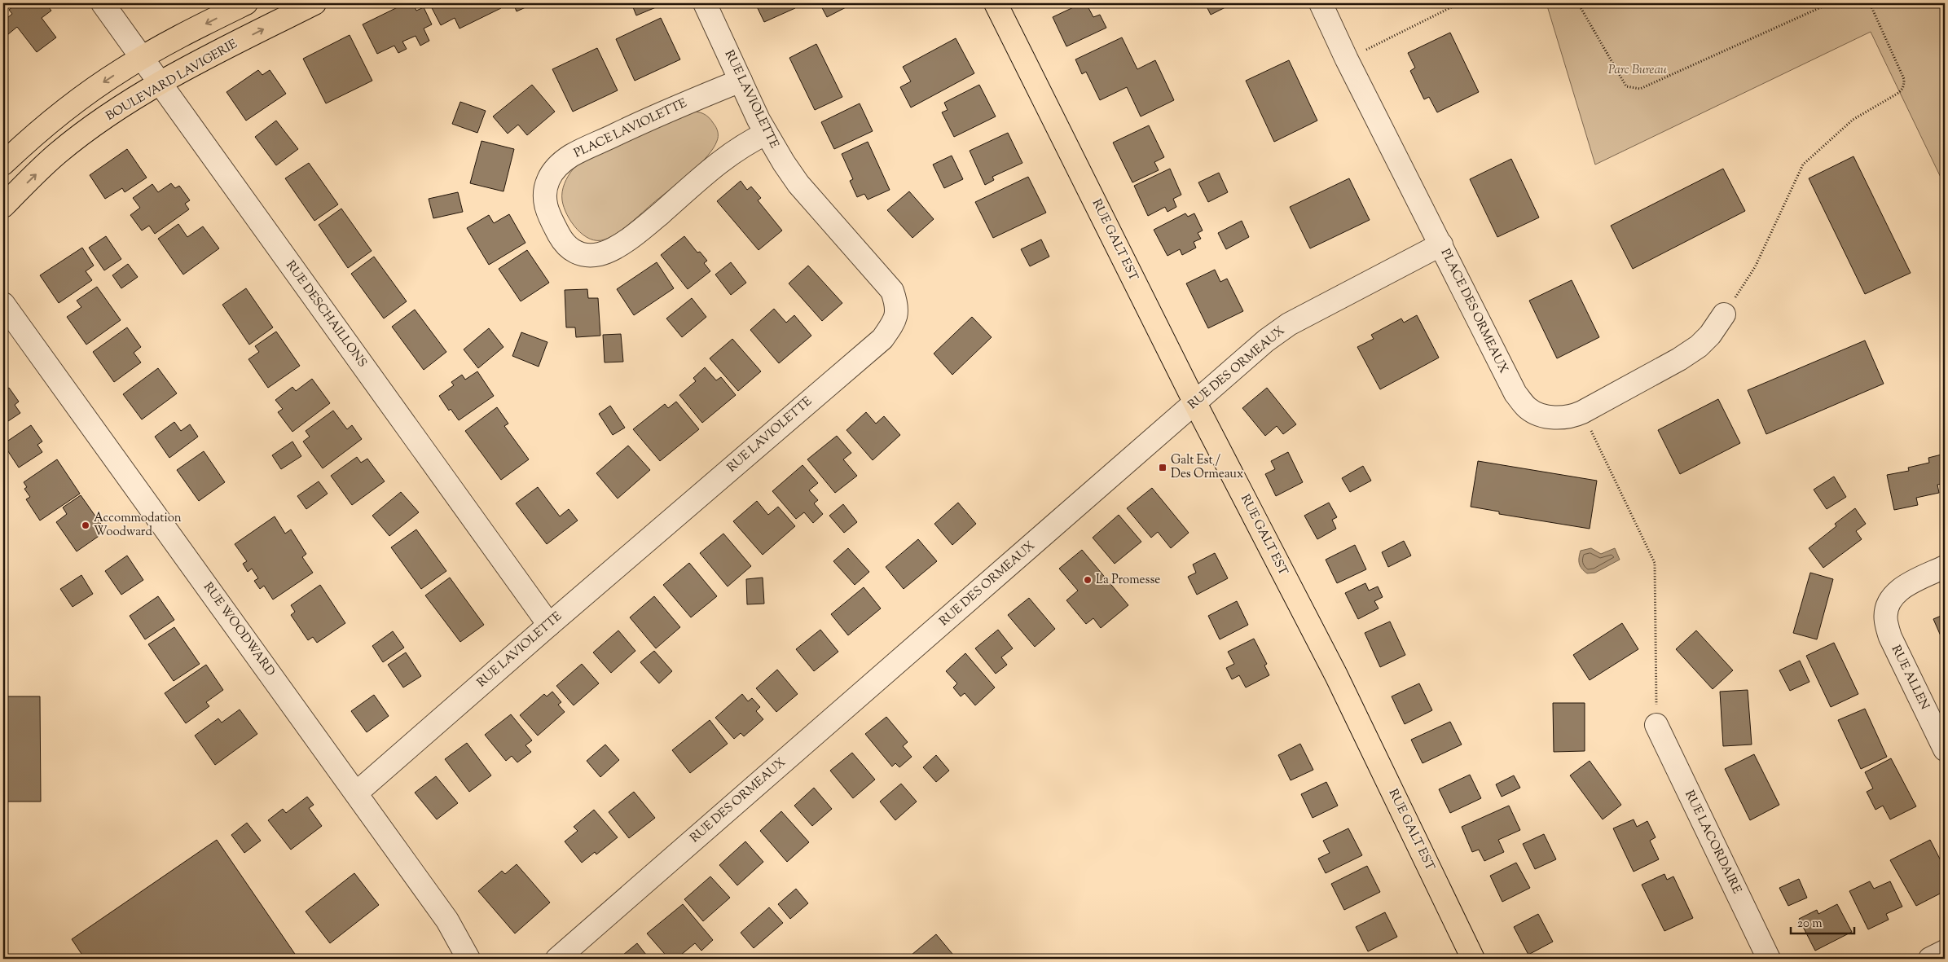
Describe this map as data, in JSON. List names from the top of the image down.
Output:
{
  "streets": {
    "main road": ["BOULEVARD LAVIGERIE", "RUE GALT EST"],
    "street": [
      "RUE LAVIOLETTE",
      "PLACE LAVIOLETTE",
      "PLACE DES ORMEAUX",
      "RUE DESCHAILLONS",
      "RUE DES ORMEAUX",
      "RUE WOODWARD",
      "RUE ALLEN",
      "RUE LACORDAIRE"
    ]
  },
  "crossings": [
    ["BOULEVARD LAVIGERIE", "RUE DESCHAILLONS"],
    ["RUE LAVIOLETTE", "PLACE LAVIOLETTE"],
    ["RUE LAVIOLETTE", "RUE DESCHAILLONS"],
    ["RUE LAVIOLETTE", "RUE WOODWARD"],
    ["RUE GALT EST", "RUE DES ORMEAUX"],
    ["PLACE DES ORMEAUX", "RUE DES ORMEAUX"]
  ],
  "parks": ["Parc Bureau"],
  "places": {
    "transit": ["Galt Est / Des Ormeaux"],
    "other": ["Accommodation Woodward", "La Promesse"]
  },
  "scale_bar": "20 m"
}
